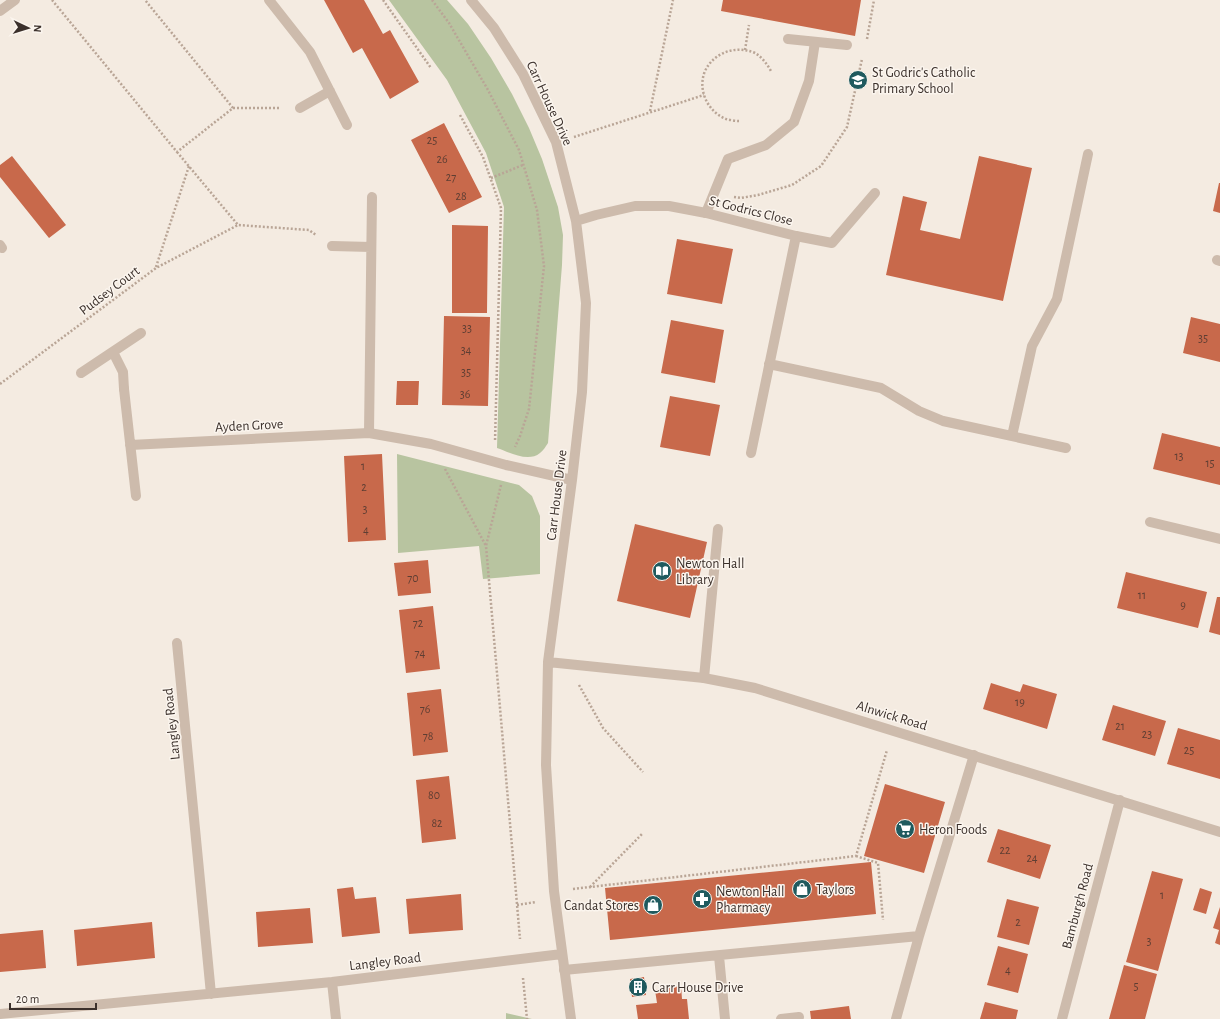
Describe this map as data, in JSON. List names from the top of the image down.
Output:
{
  "streets": {
    "street": [
      "Carr House Drive",
      "St Godrics Close",
      "Ayden Grove",
      "Alnwick Road",
      "Langley Road",
      "Bamburgh Road"
    ],
    "path": ["Pudsey Court"]
  },
  "crossings": [
    ["Carr House Drive", "St Godrics Close"],
    ["Carr House Drive", "Ayden Grove"],
    ["Carr House Drive", "Alnwick Road"],
    ["Carr House Drive", "Langley Road"],
    ["Alnwick Road", "Bamburgh Road"]
  ],
  "places": {
    "school or university": ["St Godric's Catholic Primary School"],
    "library": ["Newton Hall Library"],
    "supermarket": ["Heron Foods"],
    "shop": ["Taylors", "Candat Stores"],
    "pharmacy": ["Newton Hall Pharmacy"],
    "building": ["Carr House Drive"]
  },
  "house_numbers": [
    "25",
    "26",
    "27",
    "28",
    "33",
    "35",
    "34",
    "35",
    "36",
    "13",
    "15",
    "1",
    "2",
    "3",
    "4",
    "70",
    "11",
    "9",
    "72",
    "74",
    "19",
    "76",
    "21",
    "23",
    "78",
    "25",
    "80",
    "82",
    "22",
    "24",
    "1",
    "2",
    "3",
    "4",
    "5"
  ],
  "scale_bar": "20 m",
  "north": "right"
}
